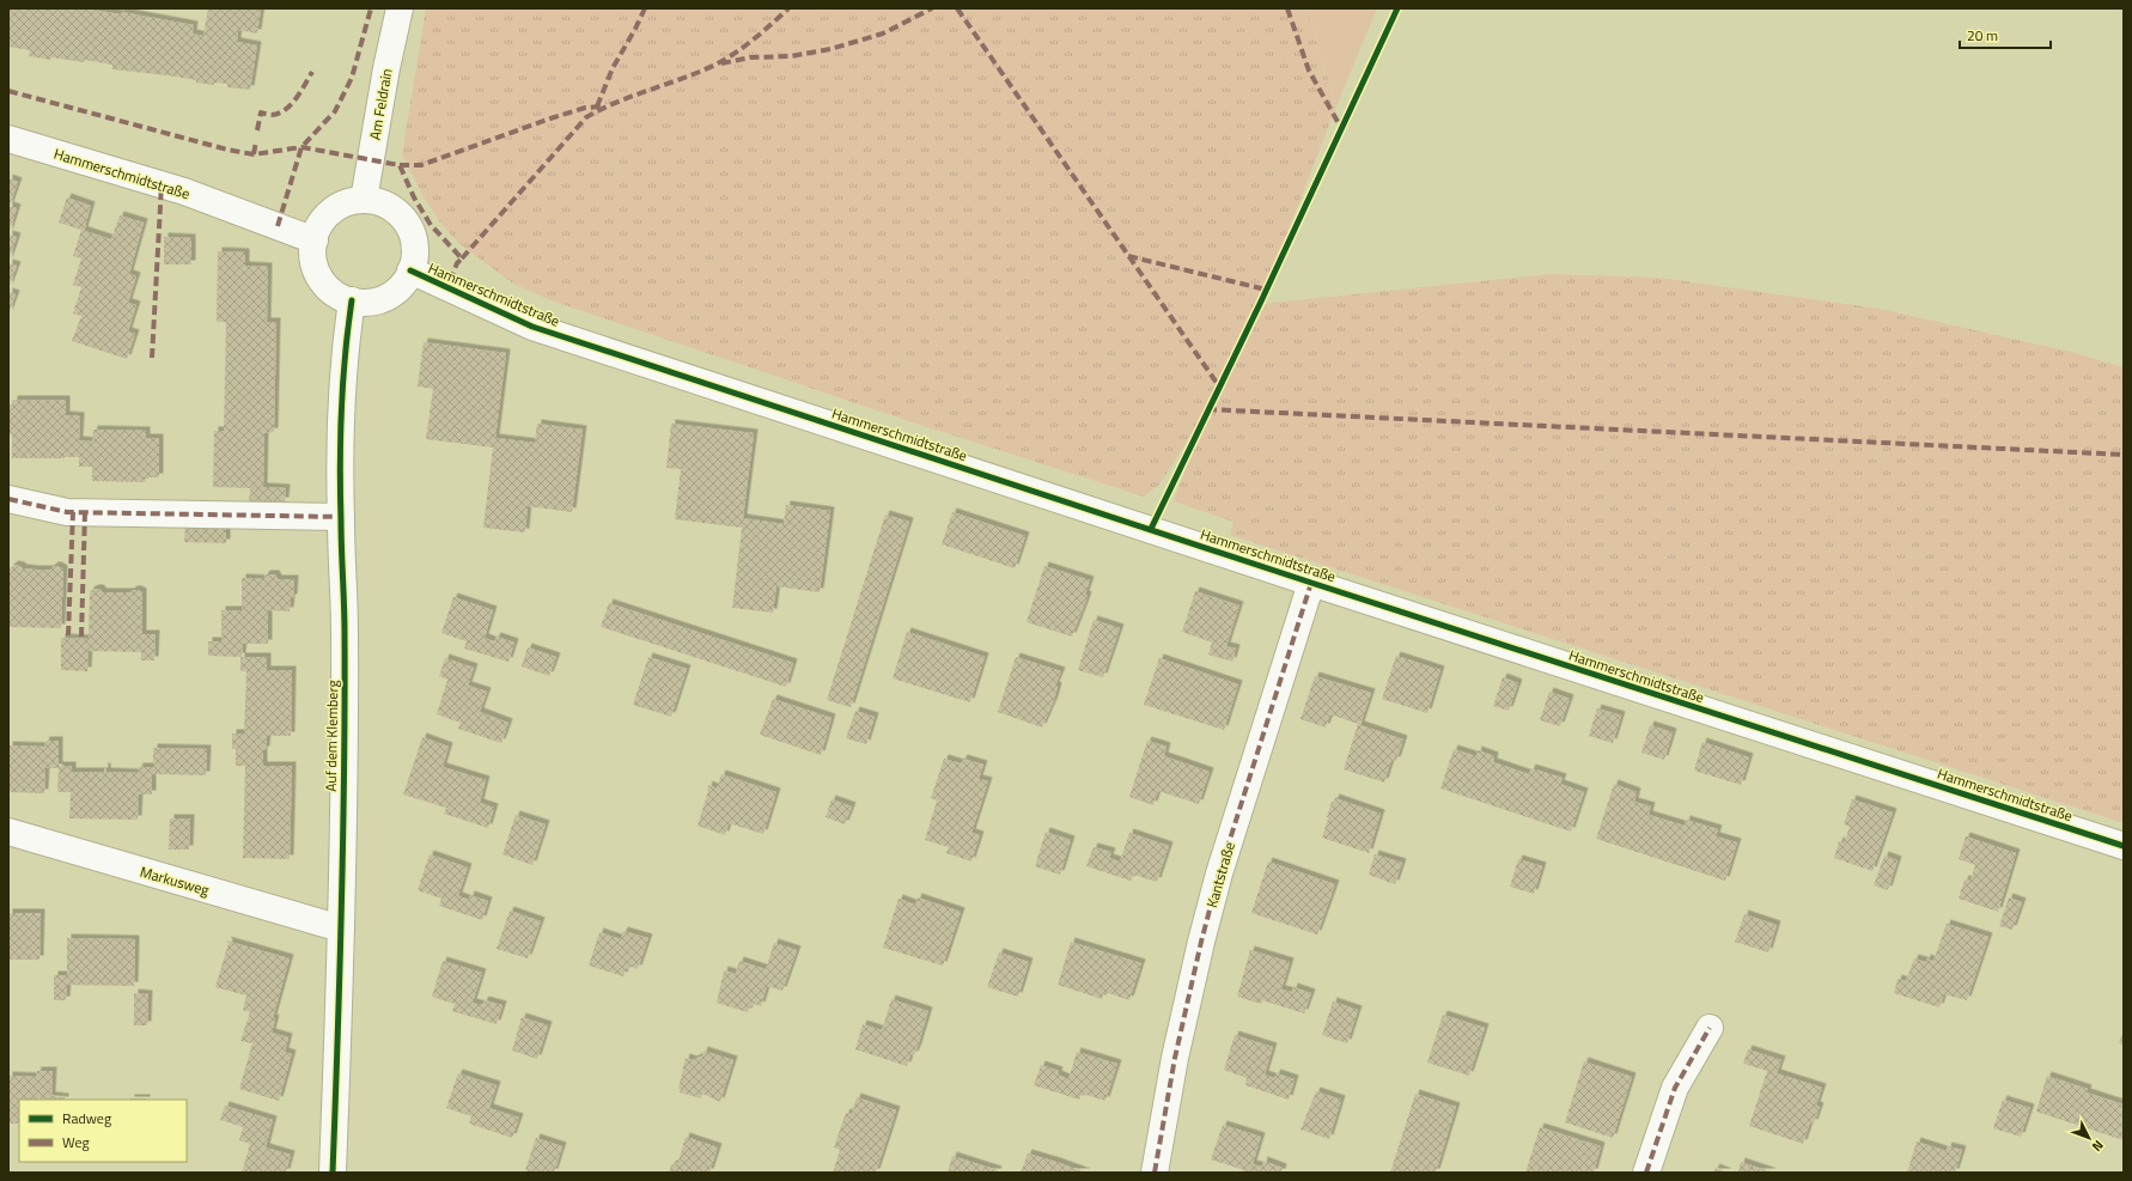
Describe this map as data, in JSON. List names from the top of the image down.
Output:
{
  "streets": {
    "street": [
      "Am Feldrain",
      "Hammerschmidtstraße",
      "Auf dem Klemberg",
      "Kantstraße",
      "Markusweg"
    ]
  },
  "crossings": [
    ["Am Feldrain", "Hammerschmidtstraße"],
    ["Am Feldrain", "Auf dem Klemberg"],
    ["Hammerschmidtstraße", "Auf dem Klemberg"],
    ["Hammerschmidtstraße", "Kantstraße"],
    ["Auf dem Klemberg", "Markusweg"]
  ],
  "legend": ["Radweg", "Weg"],
  "scale_bar": "20 m",
  "north": "bottom right"
}
